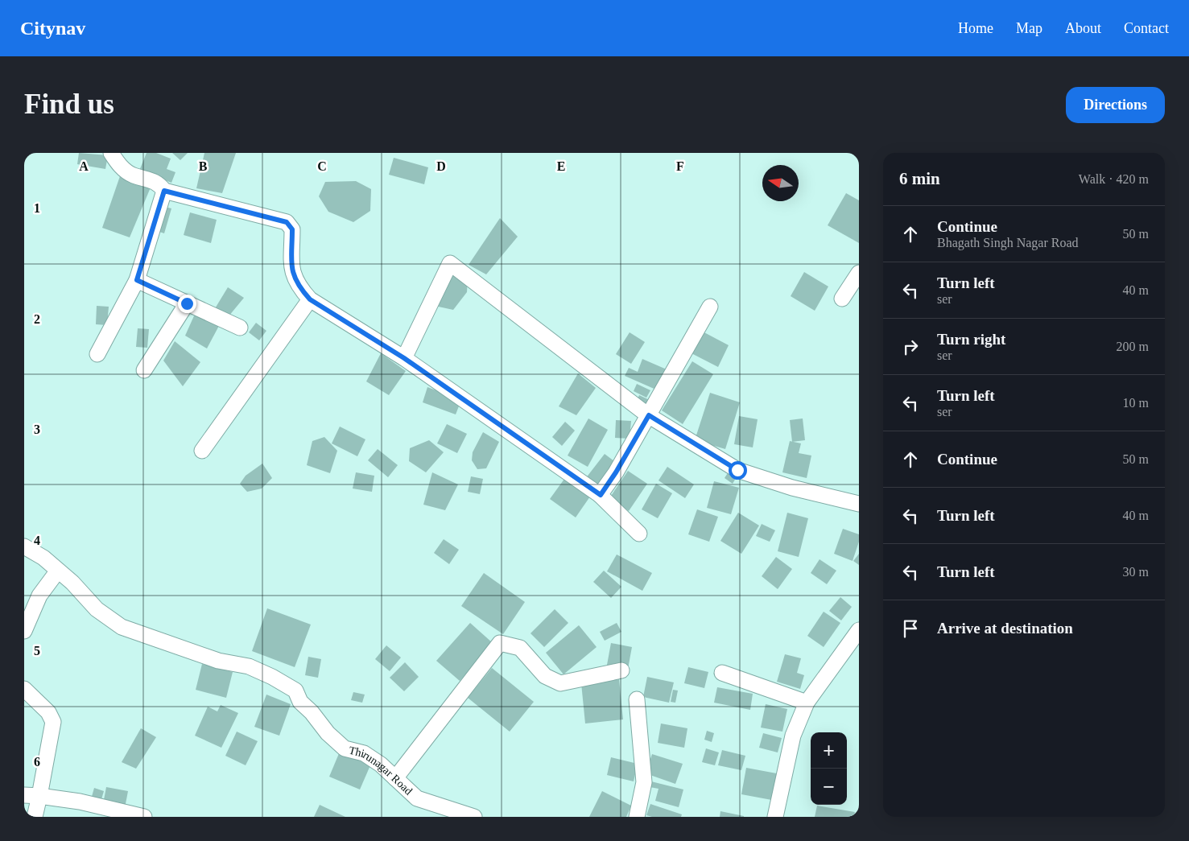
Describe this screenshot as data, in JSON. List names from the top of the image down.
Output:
{
  "streets": {
    "street": ["Thirunagar Road"]
  },
  "north": "left",
  "page": {
    "header": "Citynav",
    "nav": [
      "Home",
      "Map",
      "About",
      "Contact"
    ],
    "buttons": "Directions",
    "title": "Find us",
    "heading": ["6 min", "Walk · 420 m"],
    "list": [
      ["Continue", "Bhagath Singh Nagar Road", "50 m"],
      ["Turn left", "ser", "40 m"],
      ["Turn right", "ser", "200 m"],
      ["Turn left", "ser", "10 m"],
      ["Continue", "50 m"],
      ["Turn left", "40 m"],
      ["Turn left", "30 m"],
      "Arrive at destination"
    ],
    "map_buttons": ["+", "−"]
  },
  "grid": {
    "columns": [
      "A",
      "B",
      "C",
      "D",
      "E",
      "F"
    ],
    "rows": [
      "1",
      "2",
      "3",
      "4",
      "5",
      "6"
    ]
  }
}
